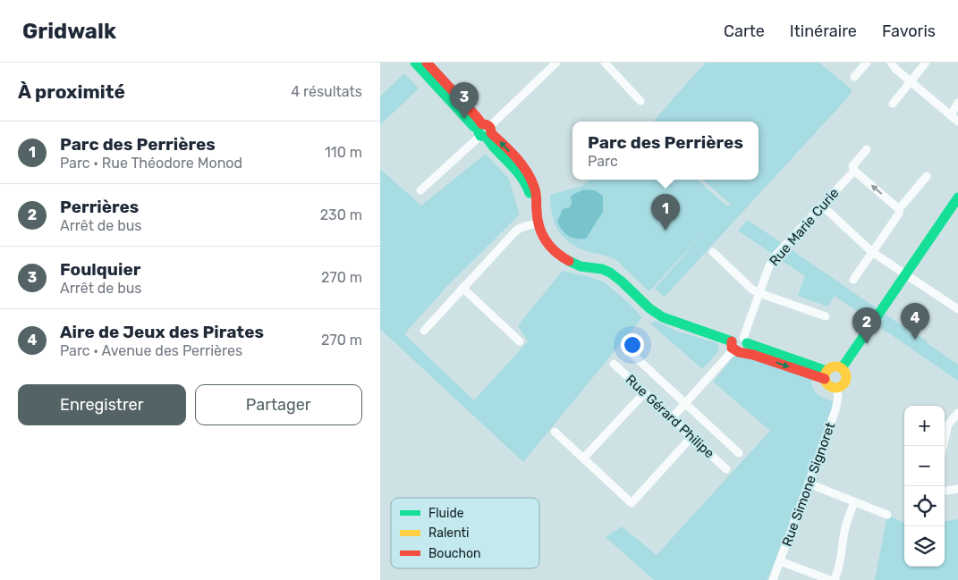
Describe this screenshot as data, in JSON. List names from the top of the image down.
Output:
{
  "streets": {
    "street": ["Rue Marie Curie", "Rue Gérard Philipe", "Rue Simone Signoret"]
  },
  "legend": ["Fluide", "Ralenti", "Bouchon"],
  "page": {
    "header": "Gridwalk",
    "nav": ["Carte", "Itinéraire", "Favoris"],
    "heading": ["À proximité", "4 résultats"],
    "pins": [
      "3",
      "1",
      "4",
      "2"
    ],
    "list": [
      {
        "mark": "1",
        "name": "Parc des Perrières",
        "note": "Parc · Rue Théodore Monod",
        "value": "110 m"
      },
      {
        "mark": "2",
        "name": "Perrières",
        "note": "Arrêt de bus",
        "value": "230 m"
      },
      {
        "mark": "3",
        "name": "Foulquier",
        "note": "Arrêt de bus",
        "value": "270 m"
      },
      {
        "mark": "4",
        "name": "Aire de Jeux des Pirates",
        "note": "Parc · Avenue des Perrières",
        "value": "270 m"
      }
    ],
    "popup": ["Parc des Perrières", "Parc"],
    "buttons": ["Enregistrer", "Partager"],
    "map_buttons": ["+", "−"]
  }
}
